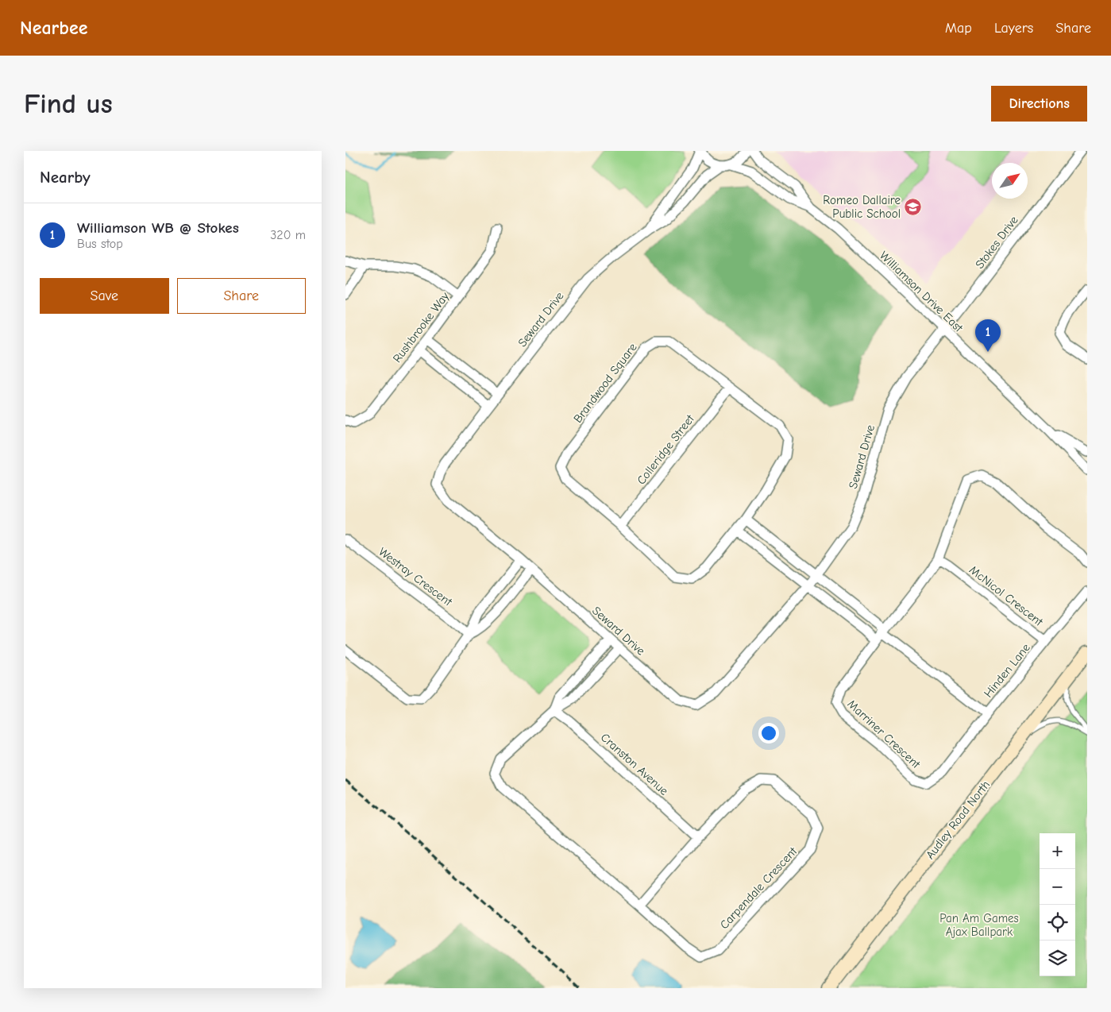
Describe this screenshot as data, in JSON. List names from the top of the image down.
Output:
{
  "streets": {
    "street": [
      "Stokes Drive",
      "Williamson Drive East",
      "Seward Drive",
      "Rushbrooke Way",
      "Brandwood Square",
      "Colleridge Street",
      "Westray Crescent",
      "McNicol Crescent",
      "Hinden Lane",
      "Marriner Crescent",
      "Cranston Avenue",
      "Audley Road North",
      "Carpendale Crescent"
    ]
  },
  "crossings": [
    ["Stokes Drive", "Williamson Drive East"],
    ["Stokes Drive", "Seward Drive"],
    ["Williamson Drive East", "Seward Drive"],
    ["Seward Drive", "Carpendale Crescent"],
    ["Brandwood Square", "Colleridge Street"],
    ["McNicol Crescent", "Hinden Lane"],
    ["Hinden Lane", "Marriner Crescent"],
    ["Cranston Avenue", "Carpendale Crescent"]
  ],
  "parks": ["Pan Am Games Ajax Ballpark"],
  "places": {
    "school or university": ["Romeo Dallaire Public School"]
  },
  "north": "top right",
  "page": {
    "header": "Nearbee",
    "nav": ["Map", "Layers", "Share"],
    "buttons": [
      "Directions",
      ["Save", "Share"]
    ],
    "title": "Find us",
    "heading": "Nearby",
    "list": [
      {
        "mark": "1",
        "name": "Williamson WB @ Stokes",
        "note": "Bus stop",
        "value": "320 m"
      }
    ],
    "pins": "1",
    "map_buttons": ["+", "−"]
  }
}
